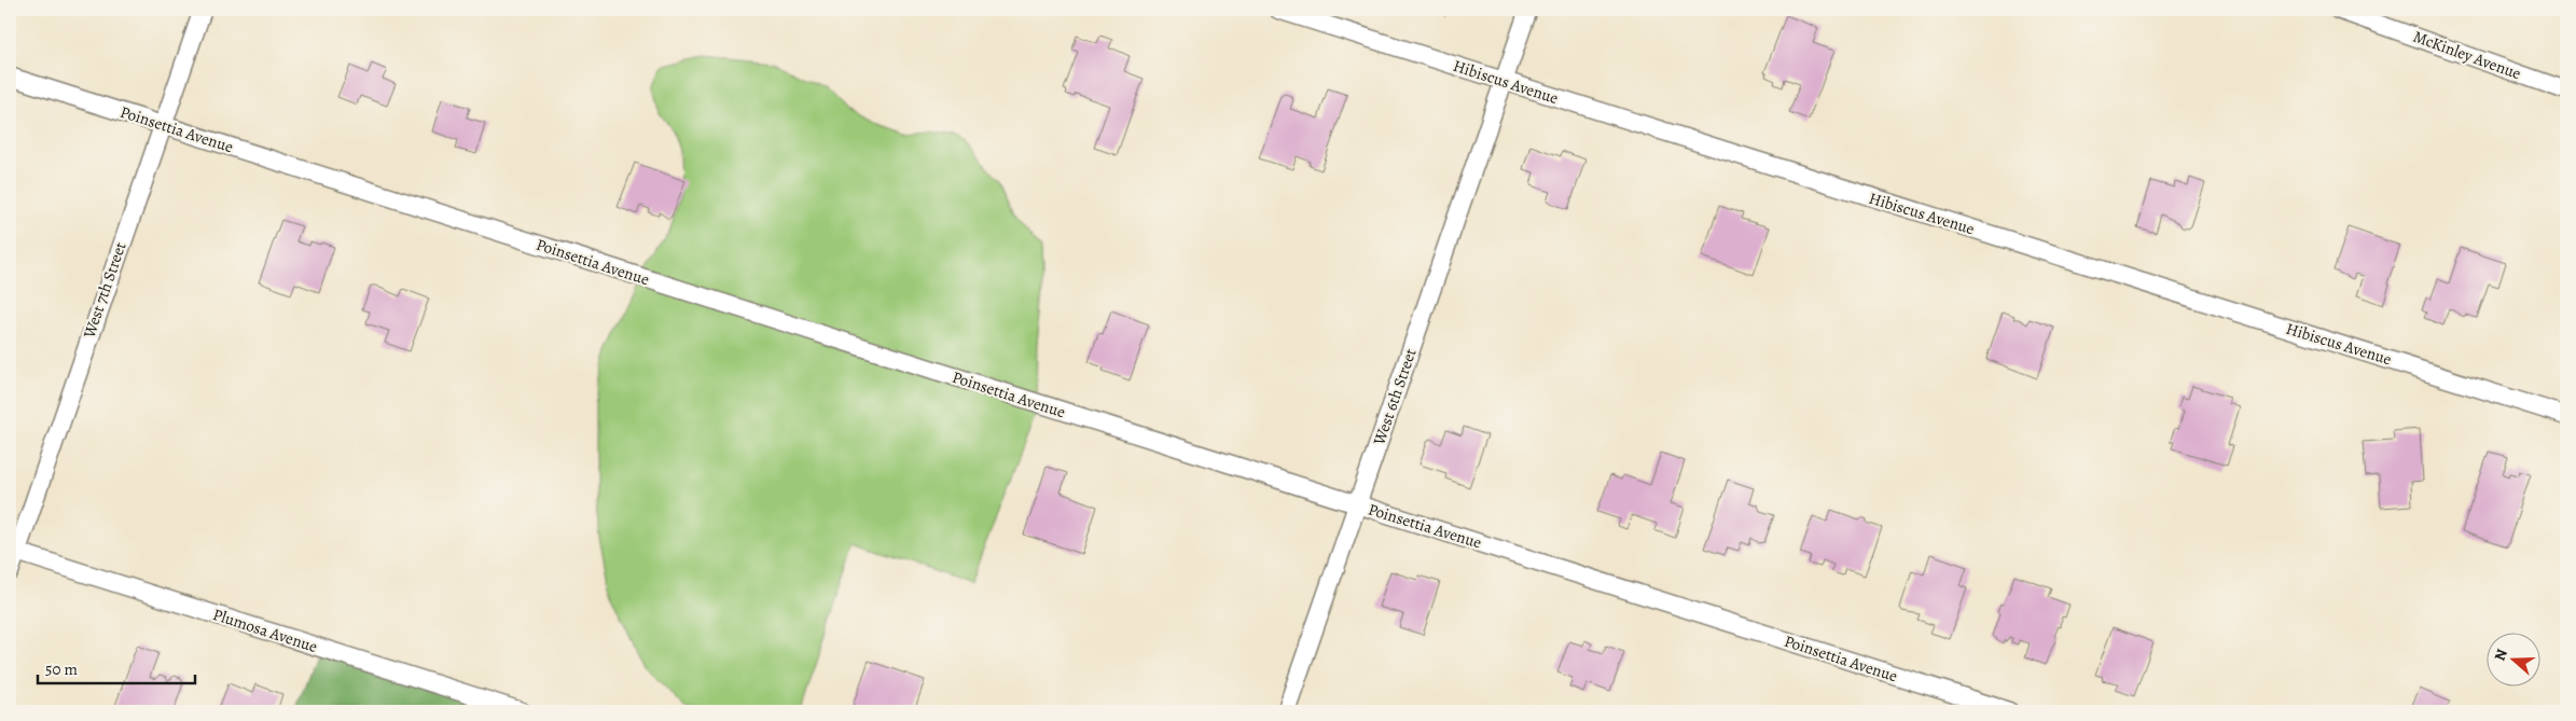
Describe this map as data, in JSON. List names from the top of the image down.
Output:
{
  "streets": {
    "street": [
      "McKinley Avenue",
      "Hibiscus Avenue",
      "Poinsettia Avenue",
      "West 7th Street",
      "West 6th Street",
      "Plumosa Avenue"
    ]
  },
  "crossings": [
    ["Hibiscus Avenue", "West 6th Street"],
    ["Poinsettia Avenue", "West 7th Street"],
    ["Poinsettia Avenue", "West 6th Street"],
    ["West 7th Street", "Plumosa Avenue"]
  ],
  "scale_bar": "50 m",
  "north": "left"
}
